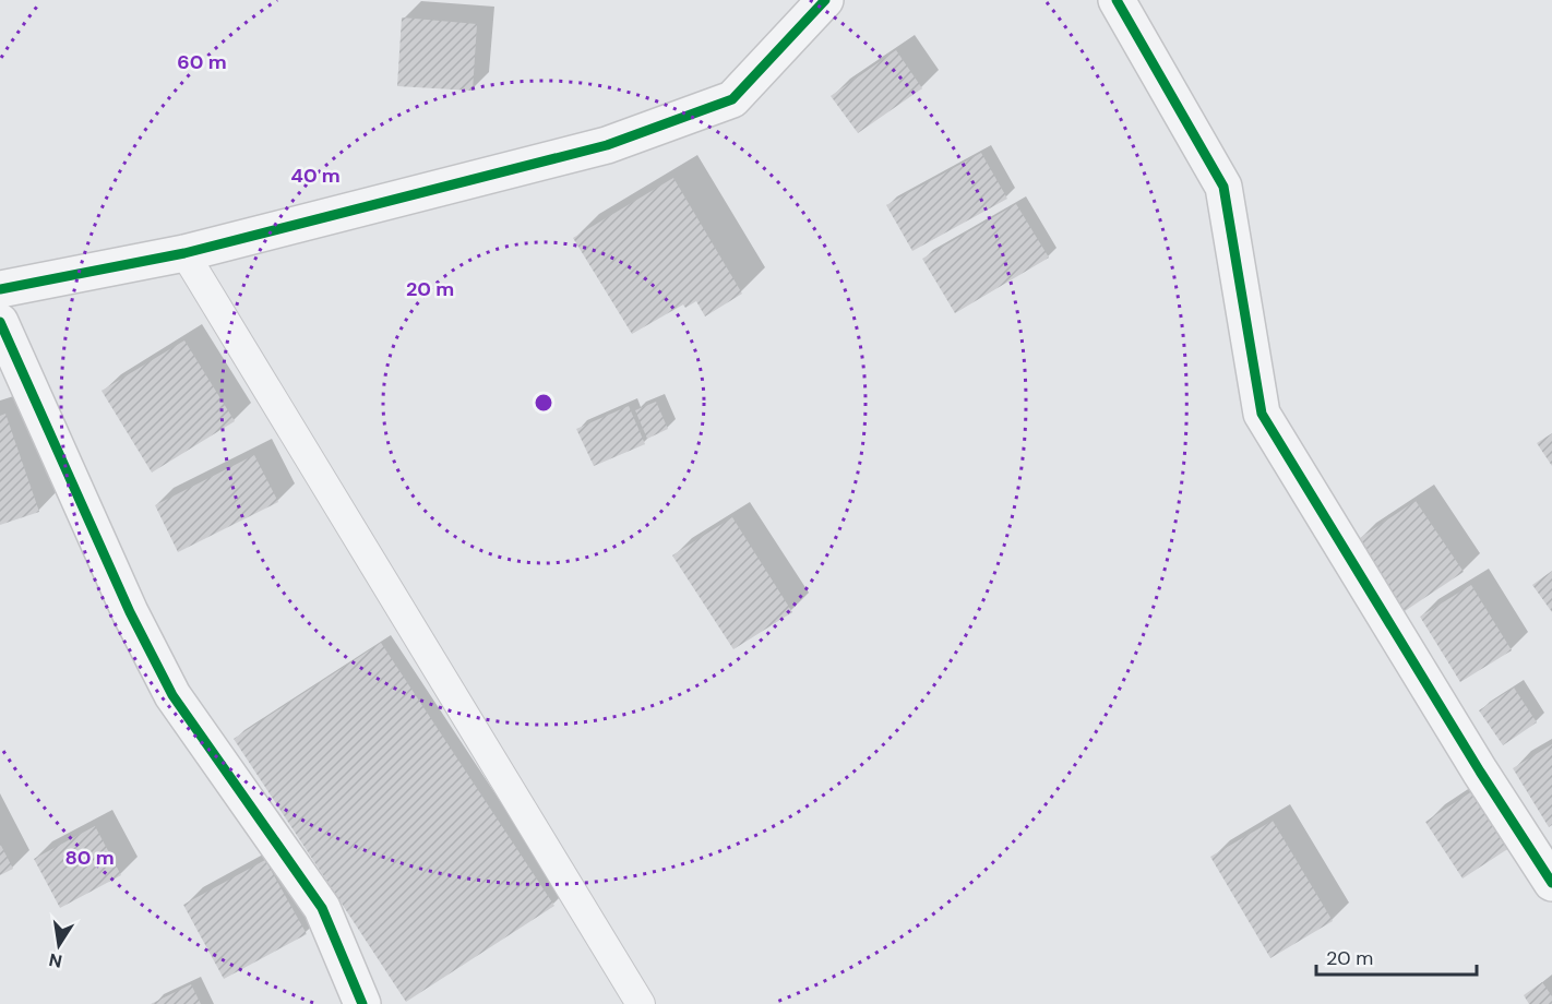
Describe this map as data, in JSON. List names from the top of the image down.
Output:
{
  "scale_bar": "20 m",
  "north": "bottom",
  "rings": [
    "60 m",
    "40 m",
    "20 m",
    "80 m"
  ]
}
